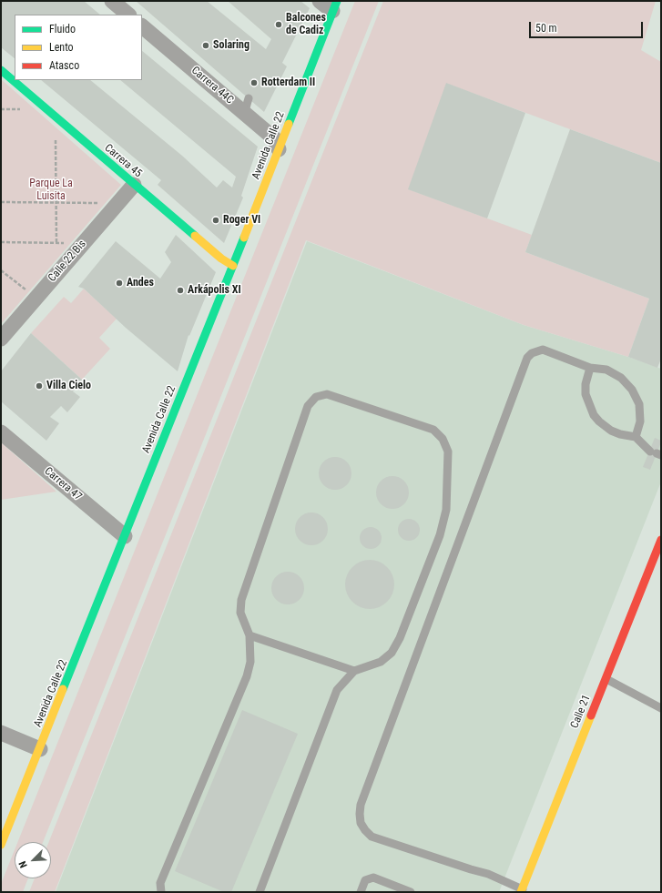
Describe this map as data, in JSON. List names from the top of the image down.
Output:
{
  "streets": {
    "street": [
      "Carrera 44C",
      "Avenida Calle 22",
      "Carrera 45",
      "Calle 22 Bis",
      "Carrera 47",
      "Calle 21"
    ]
  },
  "crossings": [
    ["Carrera 44C", "Avenida Calle 22"],
    ["Avenida Calle 22", "Carrera 45"],
    ["Avenida Calle 22", "Carrera 47"],
    ["Carrera 45", "Calle 22 Bis"]
  ],
  "parks": ["Parque La Luisita"],
  "places": [
    "Balcones de Cadiz",
    "Solaring",
    "Rotterdam II",
    "Roger VI",
    "Andes",
    "Arkápolis XI",
    "Villa Cielo"
  ],
  "legend": ["Fluido", "Lento", "Atasco"],
  "scale_bar": "50 m",
  "north": "bottom left"
}
